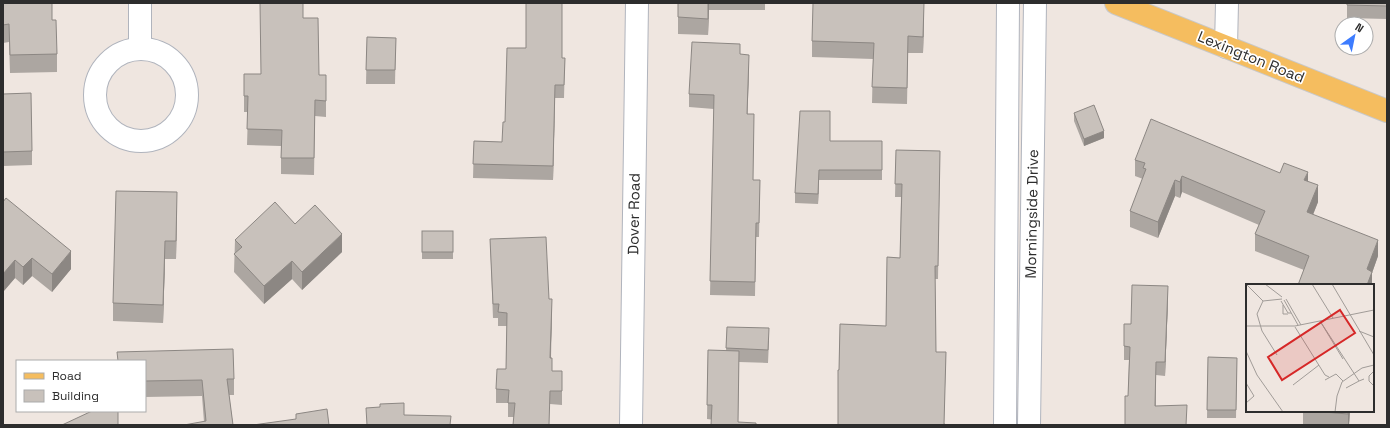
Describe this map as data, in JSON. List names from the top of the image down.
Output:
{
  "streets": {
    "main road": ["Lexington Road"],
    "street": ["Dover Road", "Morningside Drive"]
  },
  "legend": ["Road", "Building"],
  "north": "top right"
}
